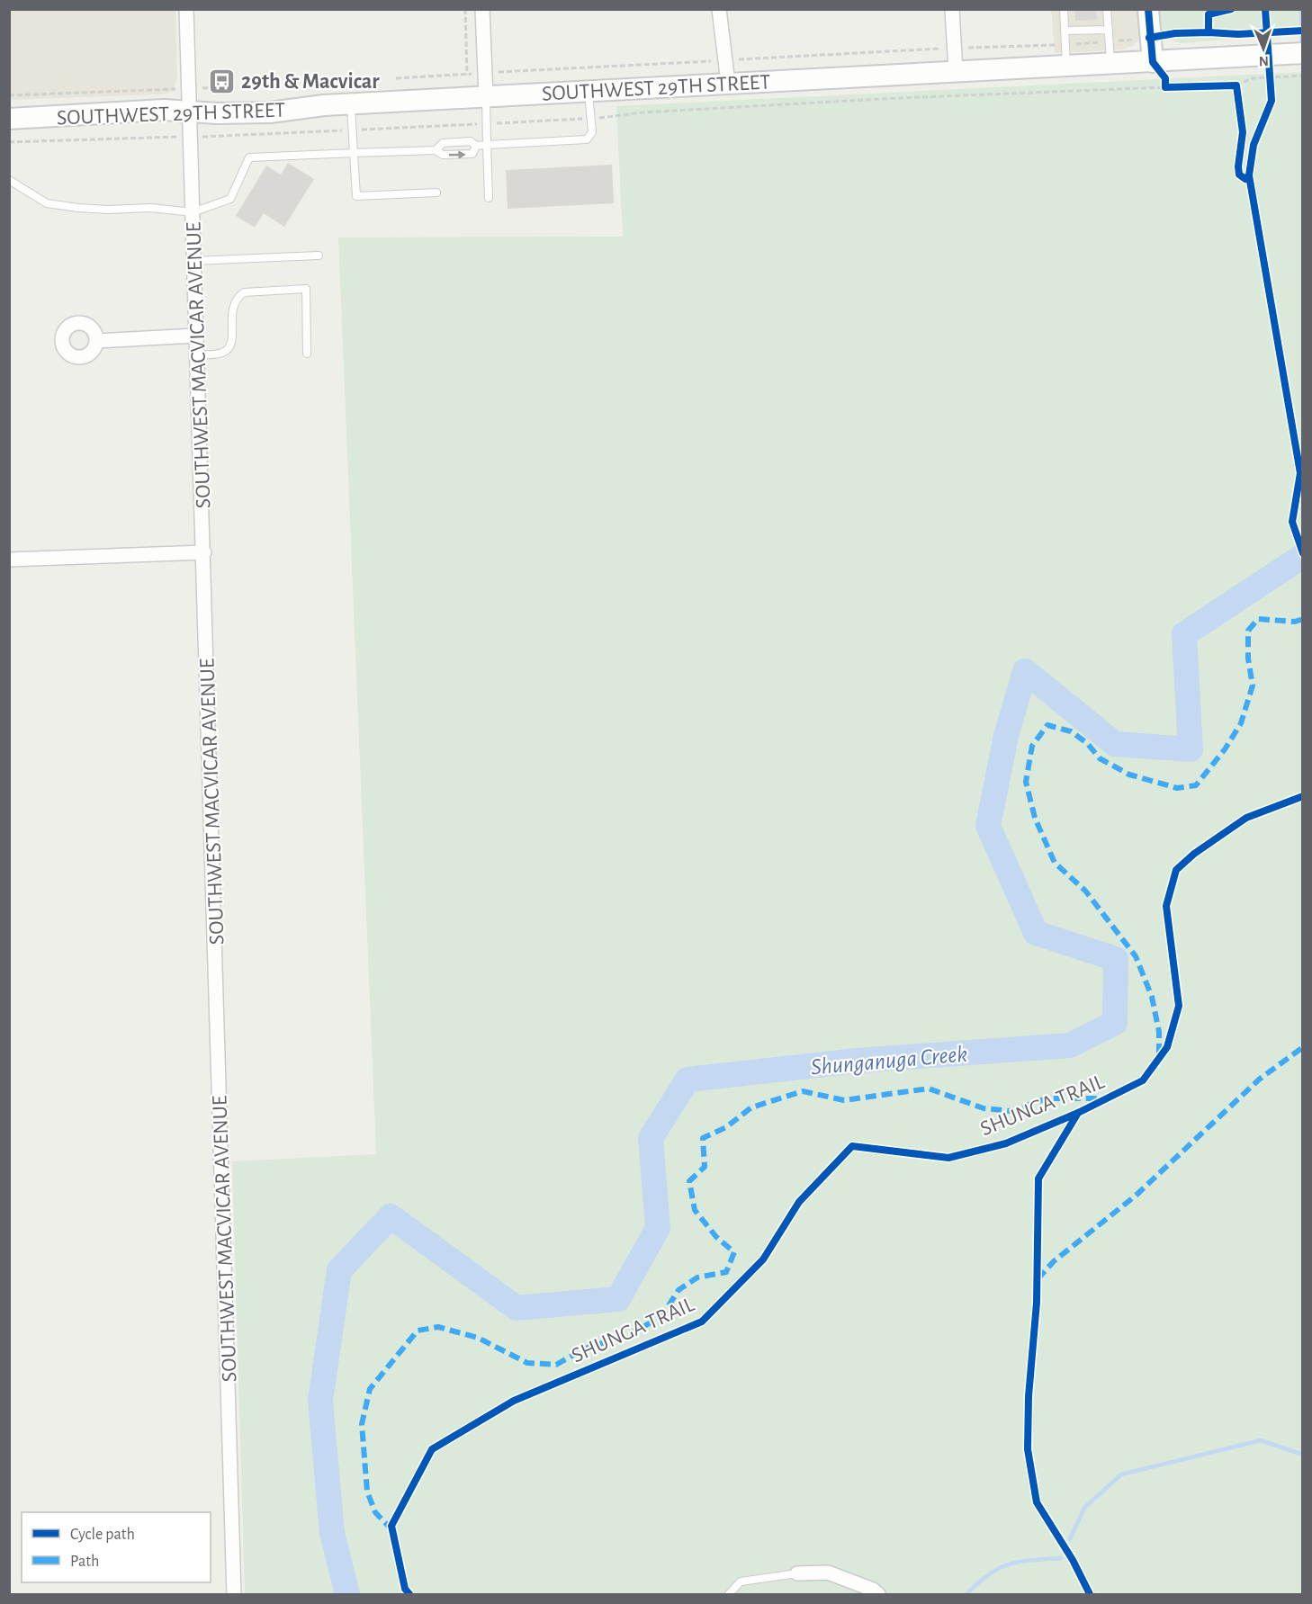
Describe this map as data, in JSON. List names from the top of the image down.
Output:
{
  "streets": {
    "main road": ["SOUTHWEST 29TH STREET"],
    "street": ["SOUTHWEST MACVICAR AVENUE"],
    "cycle path": ["SHUNGA TRAIL"]
  },
  "crossings": [
    ["SOUTHWEST 29TH STREET", "SOUTHWEST MACVICAR AVENUE"]
  ],
  "water": ["Shunganuga Creek"],
  "places": {
    "bus stop": ["29th & Macvicar"]
  },
  "legend": ["Cycle path", "Path"],
  "north": "bottom"
}
